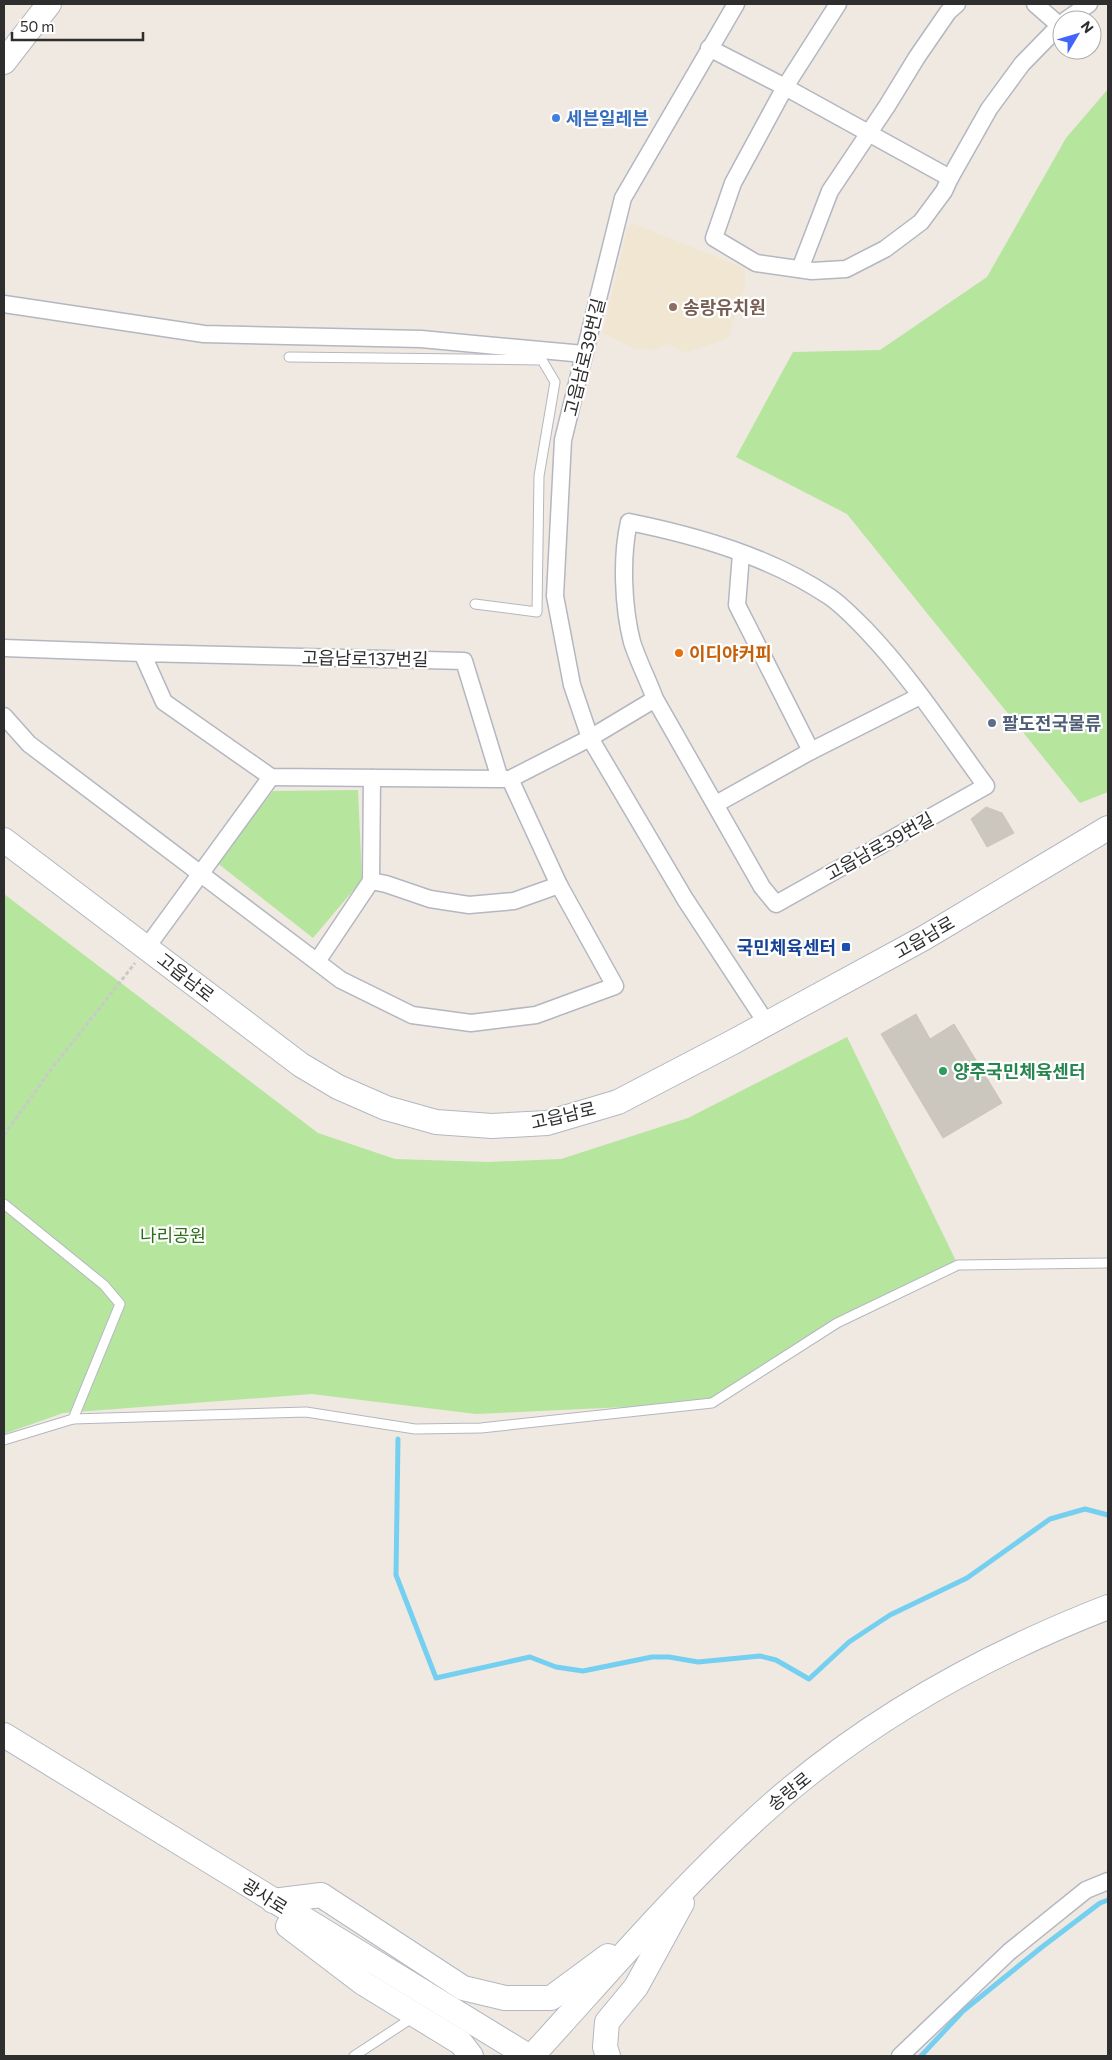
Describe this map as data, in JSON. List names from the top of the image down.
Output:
{
  "streets": {
    "street": [
      "고읍남로39번길",
      "고읍남로137번길",
      "고읍남로",
      "송랑로",
      "광사로"
    ]
  },
  "crossings": [
    ["고읍남로39번길", "고읍남로"]
  ],
  "parks": ["나리공원"],
  "places": {
    "other": [
      "세븐일레븐",
      "송랑유치원",
      "이디야커피",
      "팔도전국물류",
      "양주국민체육센터"
    ],
    "transit": ["국민체육센터"]
  },
  "scale_bar": "50 m",
  "north": "top right"
}
